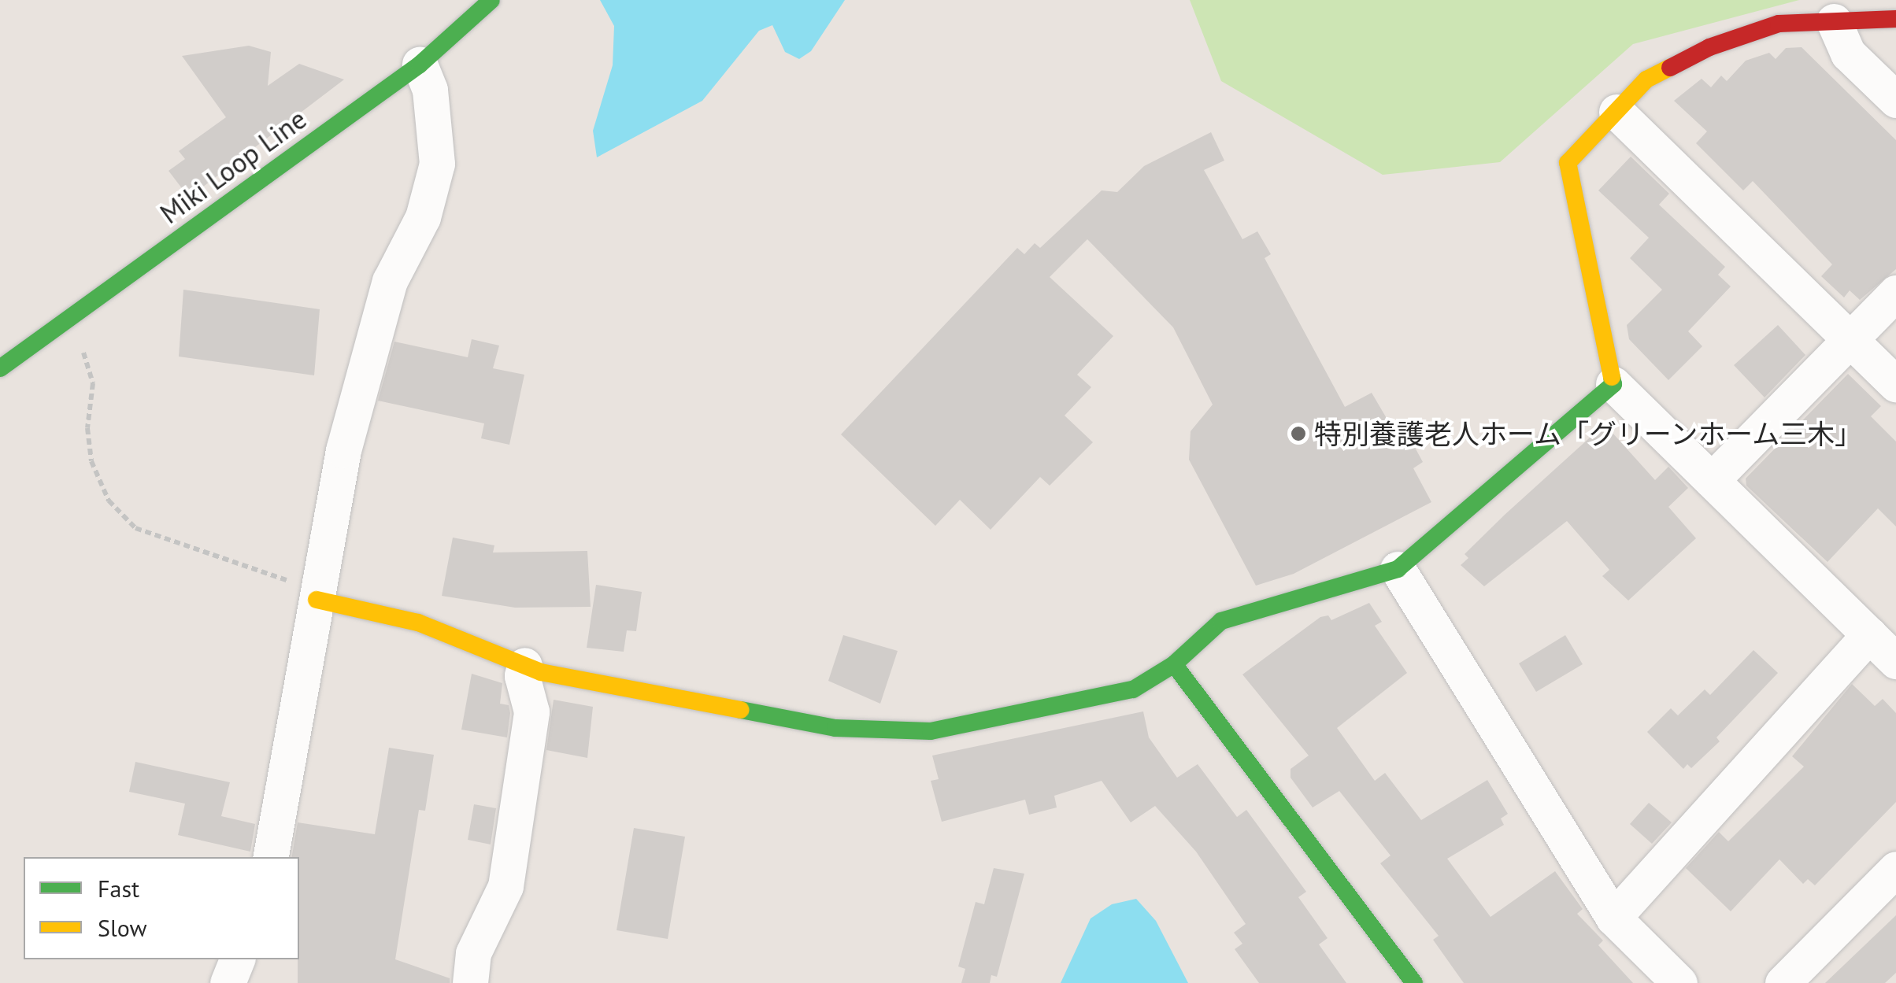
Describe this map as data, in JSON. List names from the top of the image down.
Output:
{
  "streets": {
    "street": ["Miki Loop Line"]
  },
  "places": ["特別養護老人ホーム「グリーンホーム三木」"],
  "legend": ["Fast", "Slow"]
}
